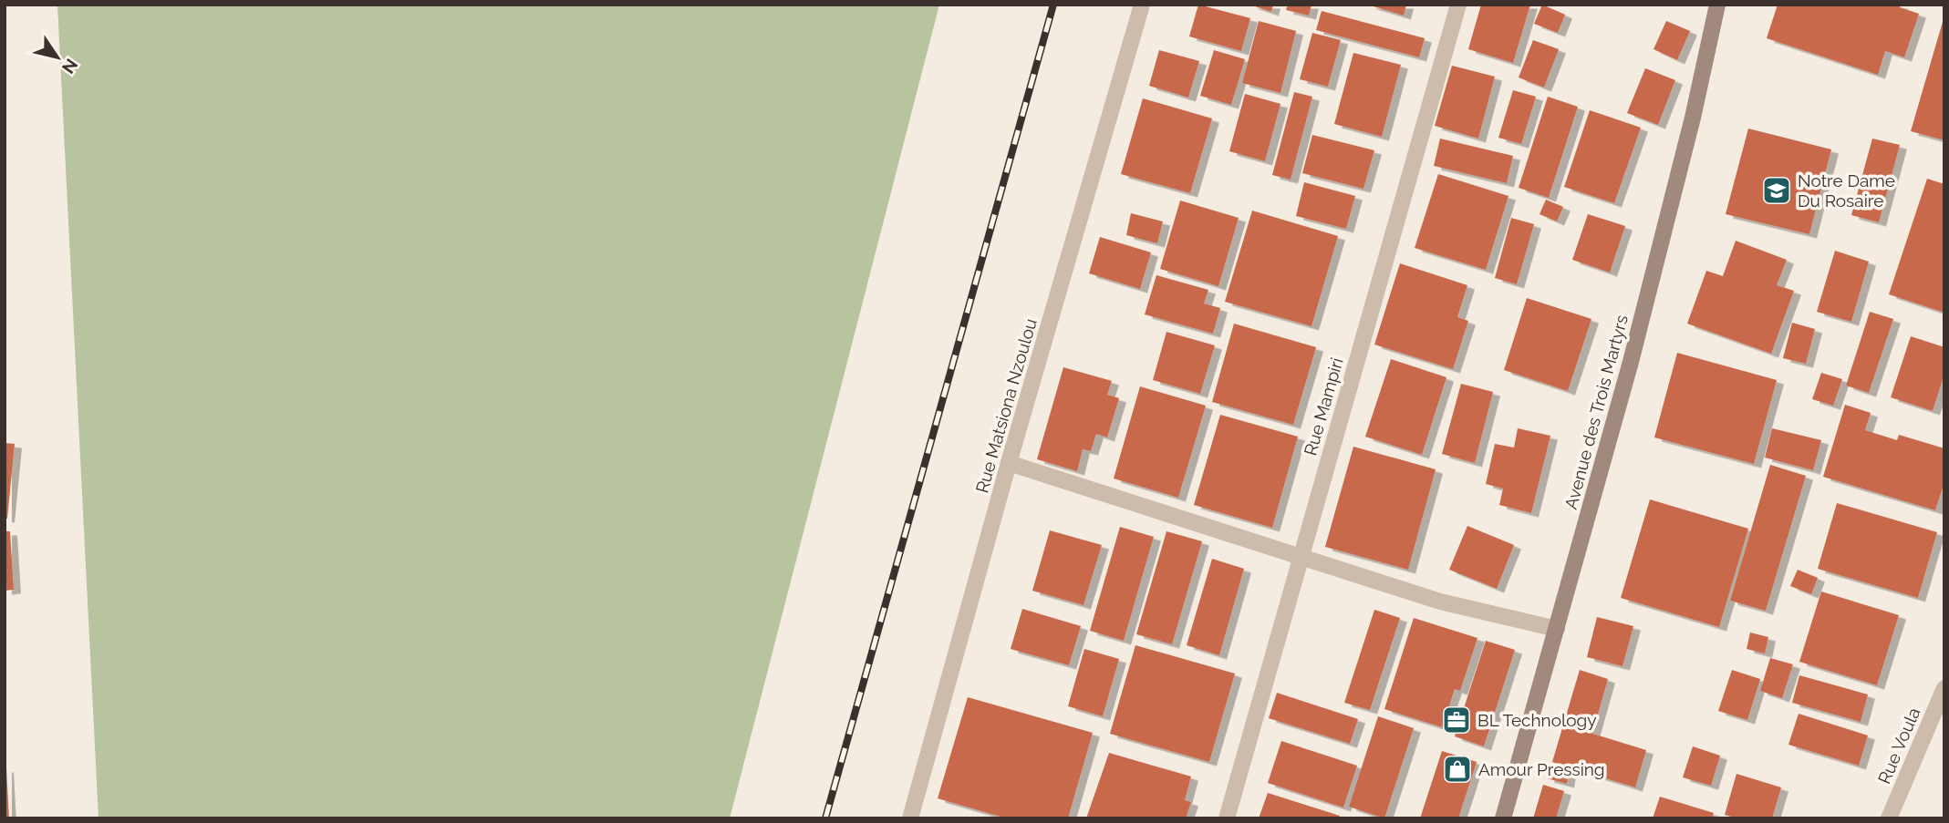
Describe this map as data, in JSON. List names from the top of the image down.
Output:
{
  "streets": {
    "main road": ["Avenue des Trois Martyrs"],
    "street": ["Rue Matsiona Nzoulou", "Rue Mampiri", "Rue Voula"]
  },
  "places": {
    "school or university": ["Notre Dame Du Rosaire"],
    "office": ["BL Technology"],
    "shop": ["Amour Pressing"]
  },
  "north": "bottom right"
}
